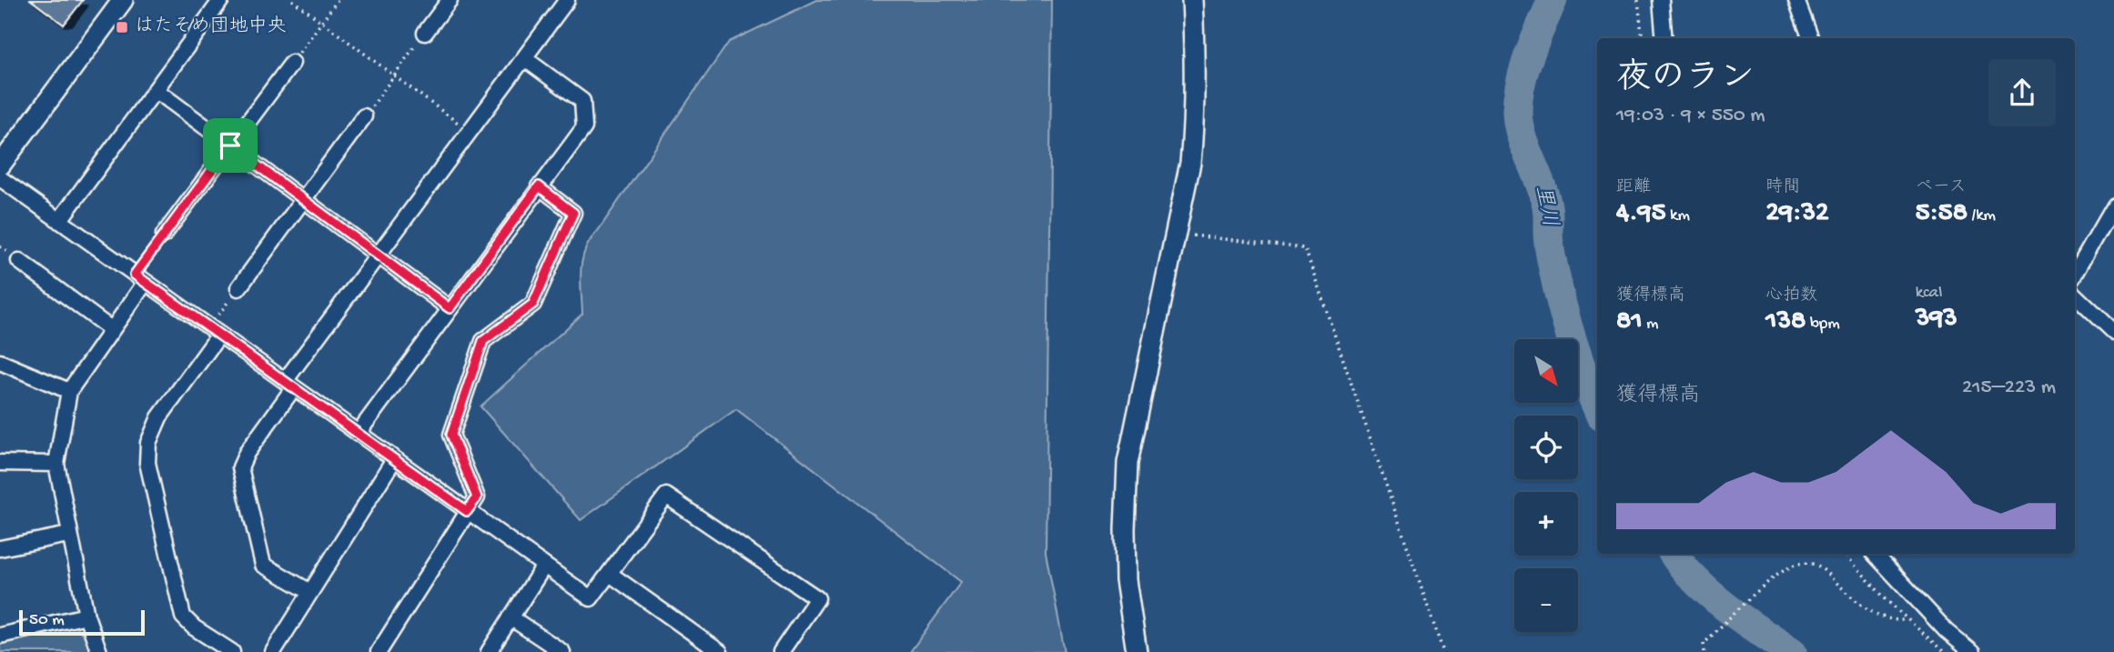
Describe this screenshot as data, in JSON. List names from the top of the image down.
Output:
{
  "water": ["里川"],
  "places": {
    "transit": ["はたそめ団地中央"]
  },
  "scale_bar": "50 m",
  "north": "bottom right",
  "page": {
    "heading": ["夜のラン", "19:03 · 9 × 550 m"],
    "stats": [
      ["距離", "4.95 km"],
      ["時間", "29:32"],
      ["ペース", "5:58 /km"],
      ["獲得標高", "81 m"],
      ["心拍数", "138 bpm"],
      ["kcal", "393"]
    ],
    "map_buttons": ["+", "−"],
    "chart": ["獲得標高", "215–223 m"],
    "scale": "50 m"
  }
}
